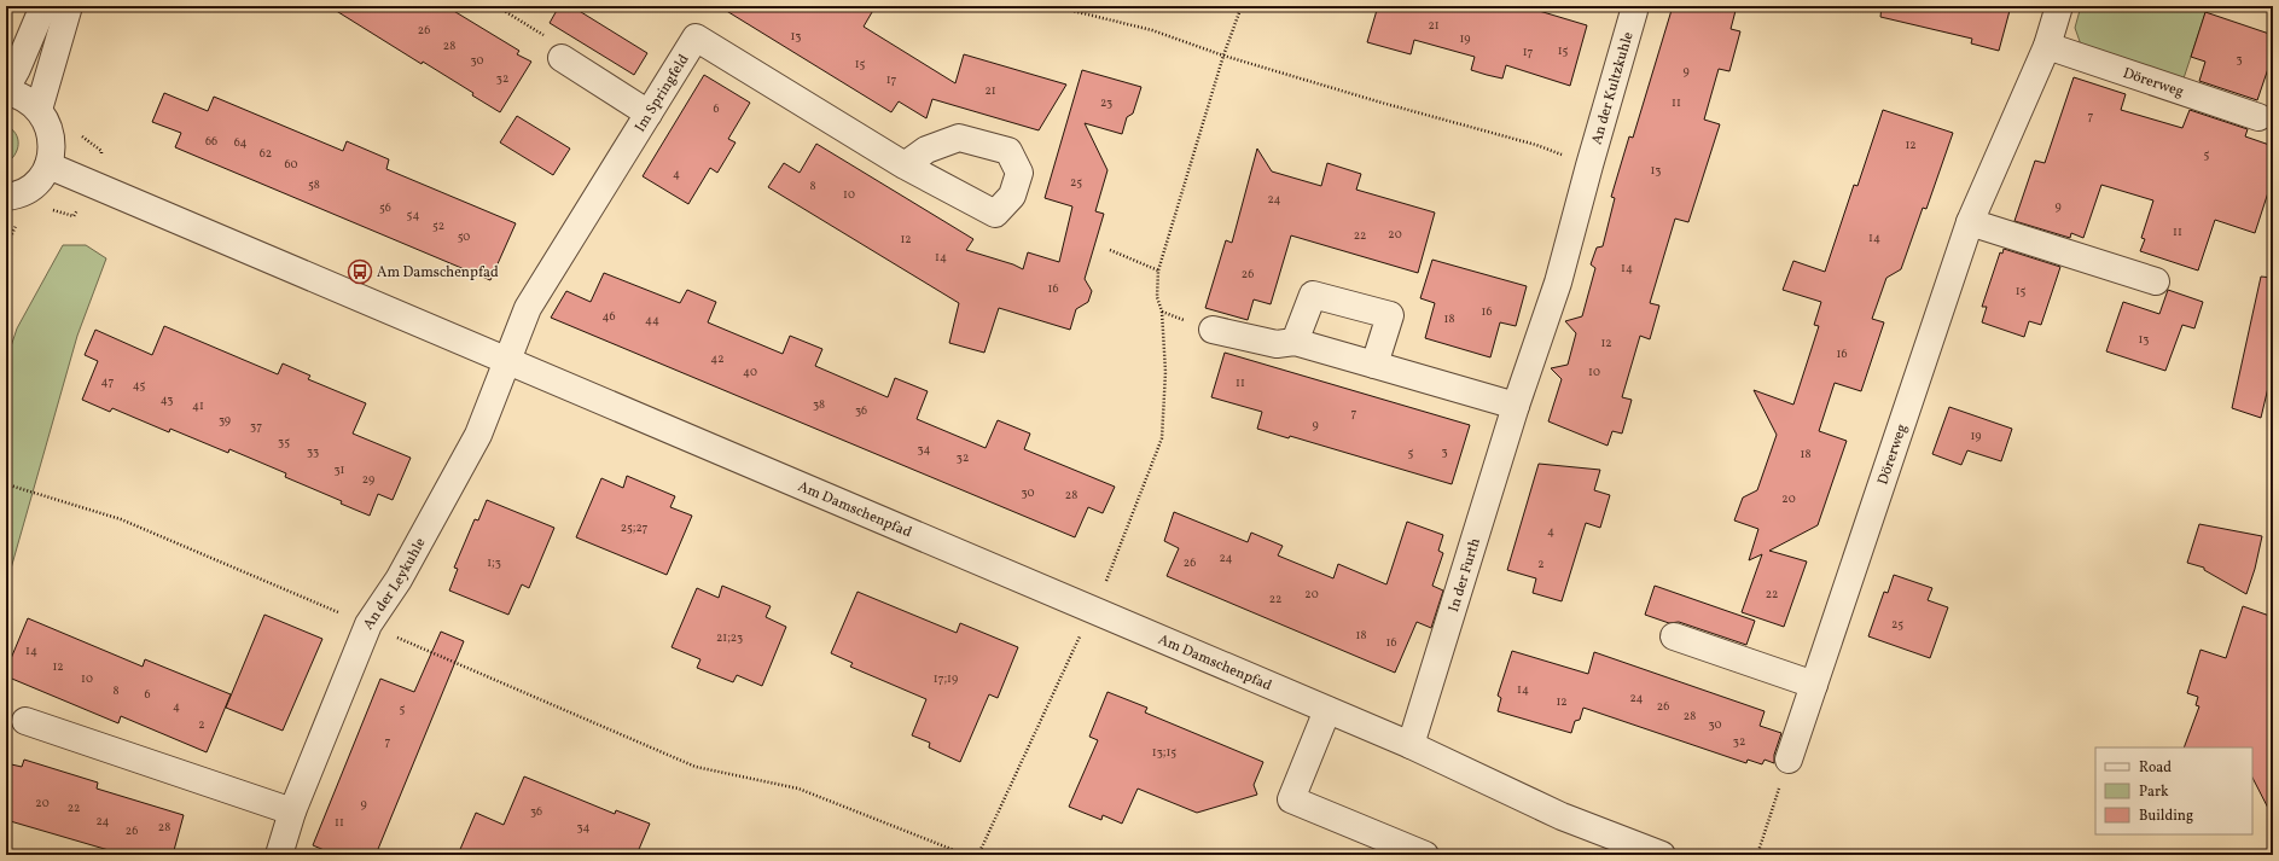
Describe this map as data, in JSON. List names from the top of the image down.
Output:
{
  "streets": {
    "street": [
      "Dörerweg",
      "An der Kultzkuhle",
      "Im Springfeld",
      "Am Damschenpfad",
      "In der Furth",
      "An der Leykuhle"
    ]
  },
  "crossings": [
    ["An der Kultzkuhle", "In der Furth"],
    ["Im Springfeld", "Am Damschenpfad"],
    ["Im Springfeld", "An der Leykuhle"],
    ["Am Damschenpfad", "In der Furth"],
    ["Am Damschenpfad", "An der Leykuhle"]
  ],
  "places": {
    "bus stop": ["Am Damschenpfad"]
  },
  "house_numbers": [
    "21",
    "26",
    "13",
    "19",
    "28",
    "15",
    "17",
    "3",
    "30",
    "15",
    "9",
    "32",
    "17",
    "21",
    "23",
    "11",
    "6",
    "7",
    "66",
    "64",
    "12",
    "62",
    "5",
    "60",
    "13",
    "4",
    "25",
    "58",
    "8",
    "10",
    "24",
    "9",
    "56",
    "54",
    "52",
    "11",
    "20",
    "22",
    "50",
    "14",
    "12",
    "14",
    "14",
    "26",
    "16",
    "15",
    "16",
    "46",
    "18",
    "44",
    "13",
    "12",
    "16",
    "42",
    "40",
    "10",
    "47",
    "11",
    "45",
    "43",
    "38",
    "41",
    "36",
    "7",
    "39",
    "9",
    "37",
    "19",
    "35",
    "34",
    "33",
    "3",
    "5",
    "18",
    "32",
    "31",
    "29",
    "30",
    "28",
    "20",
    "25;27",
    "4",
    "24",
    "1;3",
    "26",
    "2",
    "20",
    "22",
    "22",
    "25",
    "18",
    "21;23",
    "16",
    "14",
    "12",
    "10",
    "17;19",
    "14",
    "8",
    "6",
    "24",
    "12",
    "4",
    "26",
    "5",
    "28",
    "2",
    "30",
    "7",
    "32",
    "13;15",
    "20",
    "9",
    "22",
    "36",
    "24",
    "11",
    "28",
    "34",
    "26"
  ],
  "legend": ["Road", "Park", "Building"]
}
